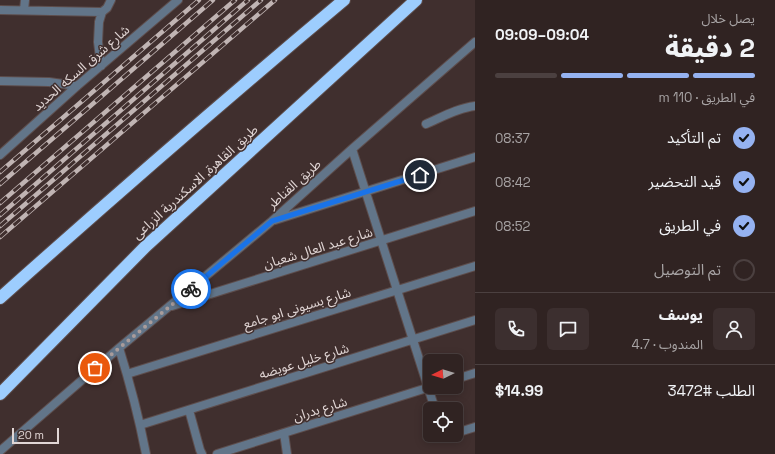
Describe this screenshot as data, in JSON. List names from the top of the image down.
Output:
{
  "streets": {
    "highway": ["طريق القاهرة, الاسكندرية الزراعى"],
    "street": [
      "شارع شرق السكه الحديد",
      "طريق القناطر",
      "شارع عبد العال شعبان",
      "شارع بسيونى ابو جامع",
      "شارع خليل عويضه",
      "شارع بدران"
    ]
  },
  "crossings": [
    ["طريق القناطر", "شارع عبد العال شعبان"]
  ],
  "scale_bar": "20 m",
  "north": "left",
  "page": {
    "heading": ["2 دقيقة", "يصل خلال", "09:04–09:09"],
    "panel": [
      "يوسف",
      "المندوب · 4.7",
      "الطلب #3472",
      "$14.99"
    ],
    "bar": "في الطريق · 110 m",
    "list": [
      ["تم التأكيد", "08:37"],
      ["قيد التحضير", "08:42"],
      ["في الطريق", "08:52"],
      "تم التوصيل"
    ],
    "scale": "20 m"
  }
}
